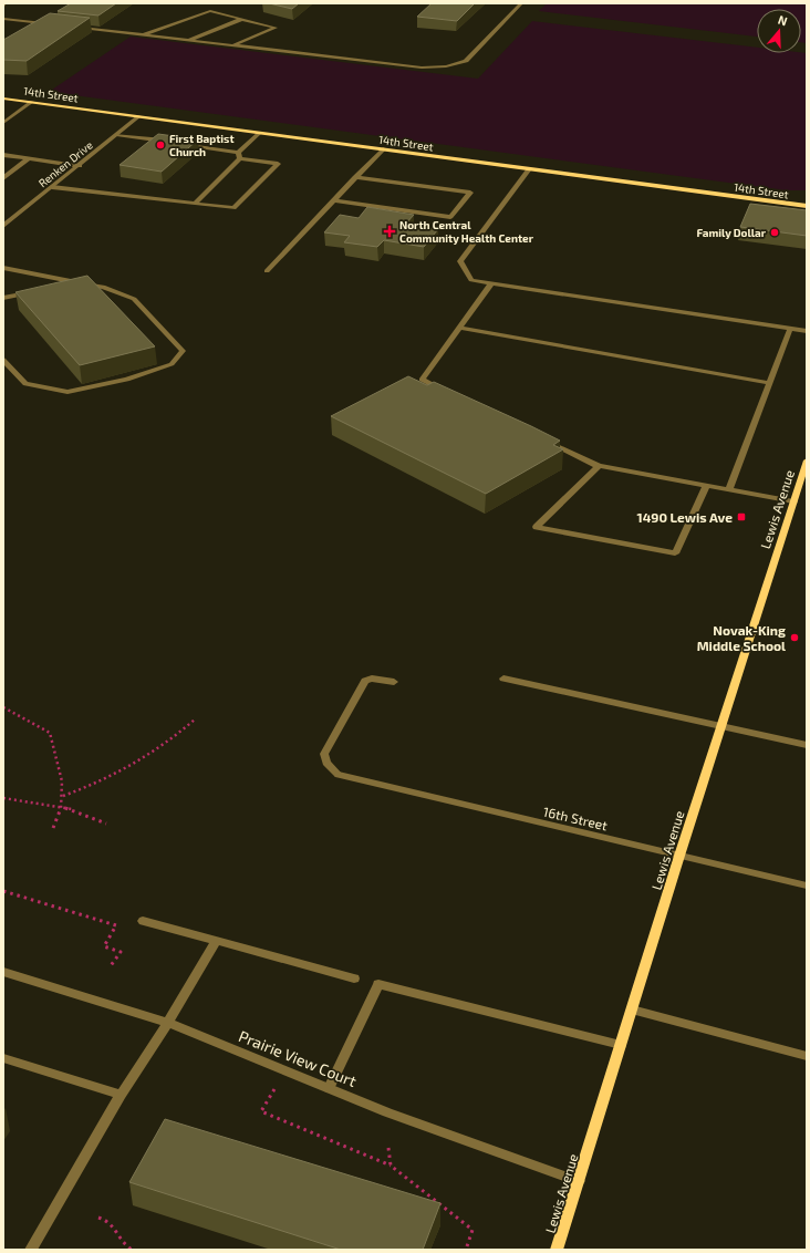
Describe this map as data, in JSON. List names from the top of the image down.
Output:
{
  "streets": {
    "street": [
      "14th Street",
      "Renken Drive",
      "Lewis Avenue",
      "16th Street",
      "Prairie View Court"
    ]
  },
  "crossings": [
    ["14th Street", "Renken Drive"],
    ["Lewis Avenue", "16th Street"],
    ["Lewis Avenue", "Prairie View Court"]
  ],
  "places": {
    "other": ["First Baptist Church", "Family Dollar", "Novak-King Middle School"],
    "health": ["North Central Community Health Center"],
    "transit": ["1490 Lewis Ave"]
  },
  "north": "top"
}
